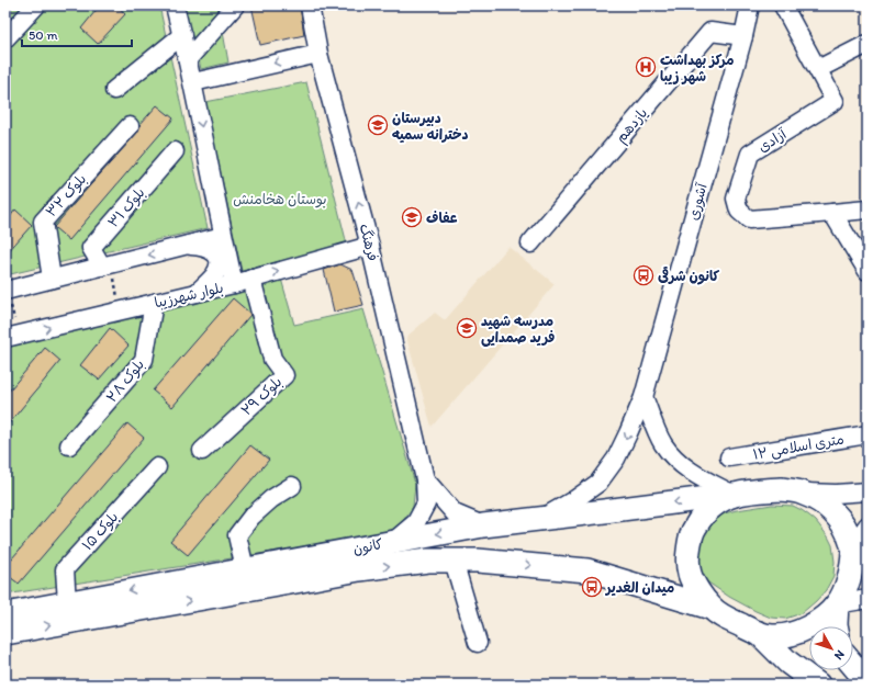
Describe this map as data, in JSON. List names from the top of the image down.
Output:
{
  "streets": {
    "main road": ["کانون"],
    "street": [
      "یازدهم",
      "آزادی",
      "بلوک ۳۲",
      "آشوری",
      "بلوک ۳۱",
      "فرهنگ",
      "بلوار شهرزیبا",
      "بلوک ۲۸",
      "بلوک ۲۹",
      "۱۲ متری اسلامی",
      "بلوک ۱۵"
    ]
  },
  "crossings": [
    ["یازدهم", "آشوری"],
    ["آشوری", "کانون"],
    ["فرهنگ", "بلوار شهرزیبا"],
    ["فرهنگ", "کانون"],
    ["بلوار شهرزیبا", "بلوک ۲۸"],
    ["بلوار شهرزیبا", "بلوک ۲۹"],
    ["بلوک ۱۵", "کانون"]
  ],
  "parks": ["بوستان هخامنش"],
  "places": {
    "hospital": ["مرکز بهداشت شهر زیبا"],
    "school or university": ["دبیرستان دخترانه سمیه", "عفاف", "مدرسه شهید فرید صمدایی"],
    "bus stop": ["کانون شرقی", "میدان الغدیر"]
  },
  "scale_bar": "50 m",
  "north": "bottom right"
}
